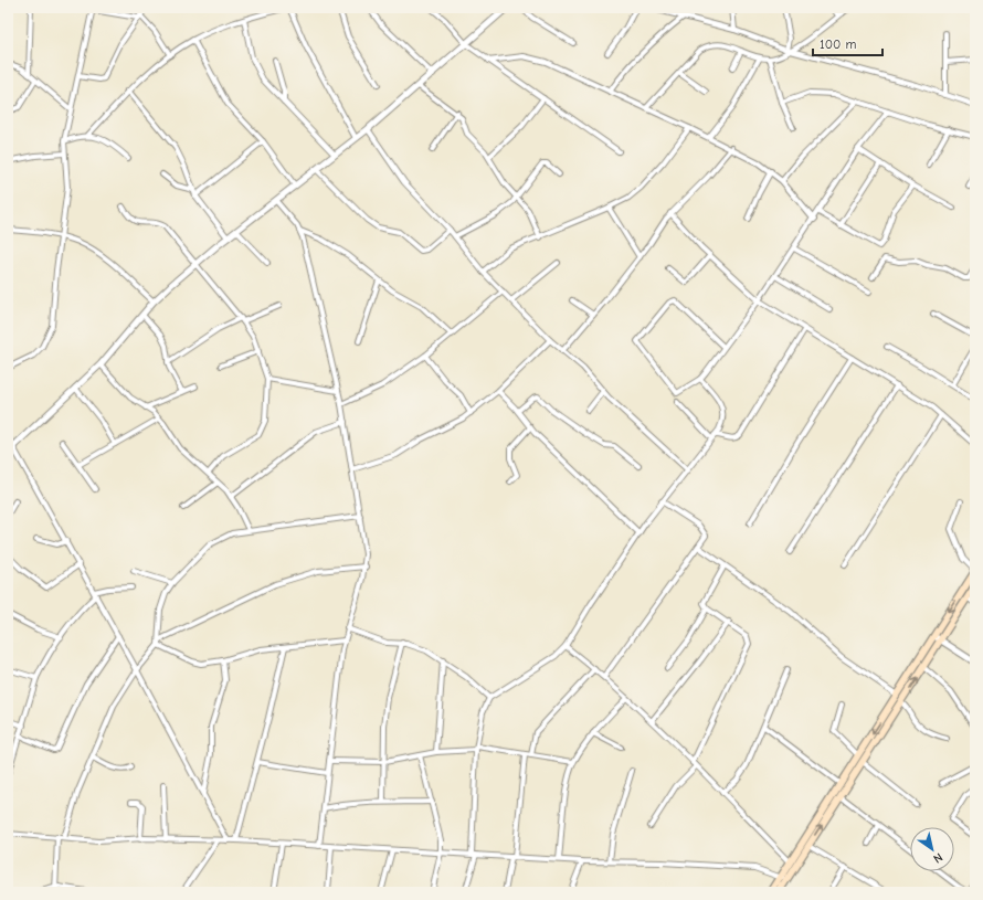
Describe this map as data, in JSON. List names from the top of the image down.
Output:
{
  "scale_bar": "100 m",
  "north": "bottom right"
}
